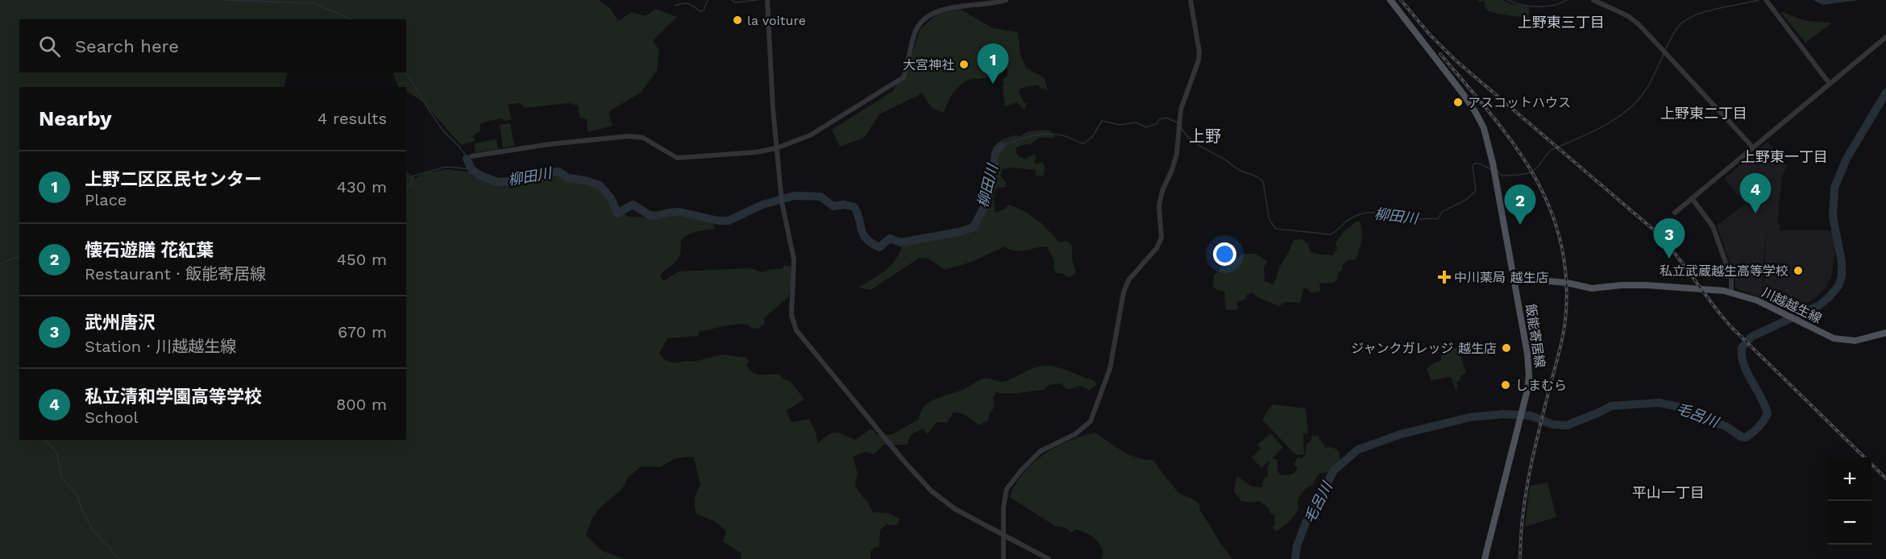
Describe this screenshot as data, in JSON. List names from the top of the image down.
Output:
{
  "streets": {
    "main road": ["川越越生線", "飯能寄居線"]
  },
  "crossings": [
    ["川越越生線", "飯能寄居線"]
  ],
  "districts": [
    "上野東三丁目",
    "上野東二丁目",
    "上野",
    "上野東一丁目",
    "平山一丁目"
  ],
  "water": ["柳田川", "毛呂川"],
  "places": {
    "other": [
      "la voiture",
      "大宮神社",
      "アスコットハウス",
      "私立武蔵越生高等学校",
      "ジャンクガレッジ 越生店",
      "しまむら"
    ],
    "health": ["中川薬局 越生店"]
  },
  "page": {
    "search": "Search here",
    "pins": [
      "1",
      "4",
      "2",
      "3"
    ],
    "heading": ["Nearby", "4 results"],
    "list": [
      {
        "mark": "1",
        "name": "上野二区区民センター",
        "note": "Place",
        "value": "430 m"
      },
      {
        "mark": "2",
        "name": "懐石遊膳 花紅葉",
        "note": "Restaurant · 飯能寄居線",
        "value": "450 m"
      },
      {
        "mark": "3",
        "name": "武州唐沢",
        "note": "Station · 川越越生線",
        "value": "670 m"
      },
      {
        "mark": "4",
        "name": "私立清和学園高等学校",
        "note": "School",
        "value": "800 m"
      }
    ],
    "map_buttons": ["+", "−"]
  }
}
